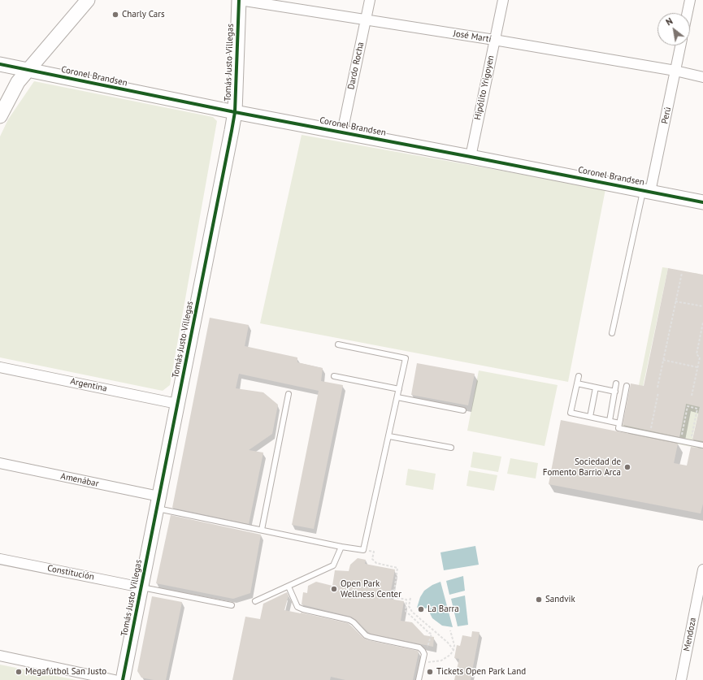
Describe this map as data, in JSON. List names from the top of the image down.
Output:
{
  "streets": {
    "street": [
      "José Martí",
      "Tomás Justo Villegas",
      "Dardo Rocha",
      "Coronel Brandsen",
      "Hipólito Yrigoyen",
      "Perú",
      "Argentina",
      "Amenábar",
      "Constitución",
      "Mendoza"
    ]
  },
  "crossings": [
    ["José Martí", "Tomás Justo Villegas"],
    ["José Martí", "Dardo Rocha"],
    ["José Martí", "Hipólito Yrigoyen"],
    ["José Martí", "Perú"],
    ["Tomás Justo Villegas", "Coronel Brandsen"],
    ["Tomás Justo Villegas", "Argentina"],
    ["Tomás Justo Villegas", "Amenábar"],
    ["Tomás Justo Villegas", "Constitución"],
    ["Dardo Rocha", "Coronel Brandsen"],
    ["Coronel Brandsen", "Hipólito Yrigoyen"],
    ["Coronel Brandsen", "Perú"]
  ],
  "places": [
    "Charly Cars",
    "Sociedad de Fomento Barrio Arca",
    "Open Park Wellness Center",
    "Sandvik",
    "La Barra",
    "Megafútbol San Justo",
    "Tickets Open Park Land"
  ],
  "north": "top left"
}
